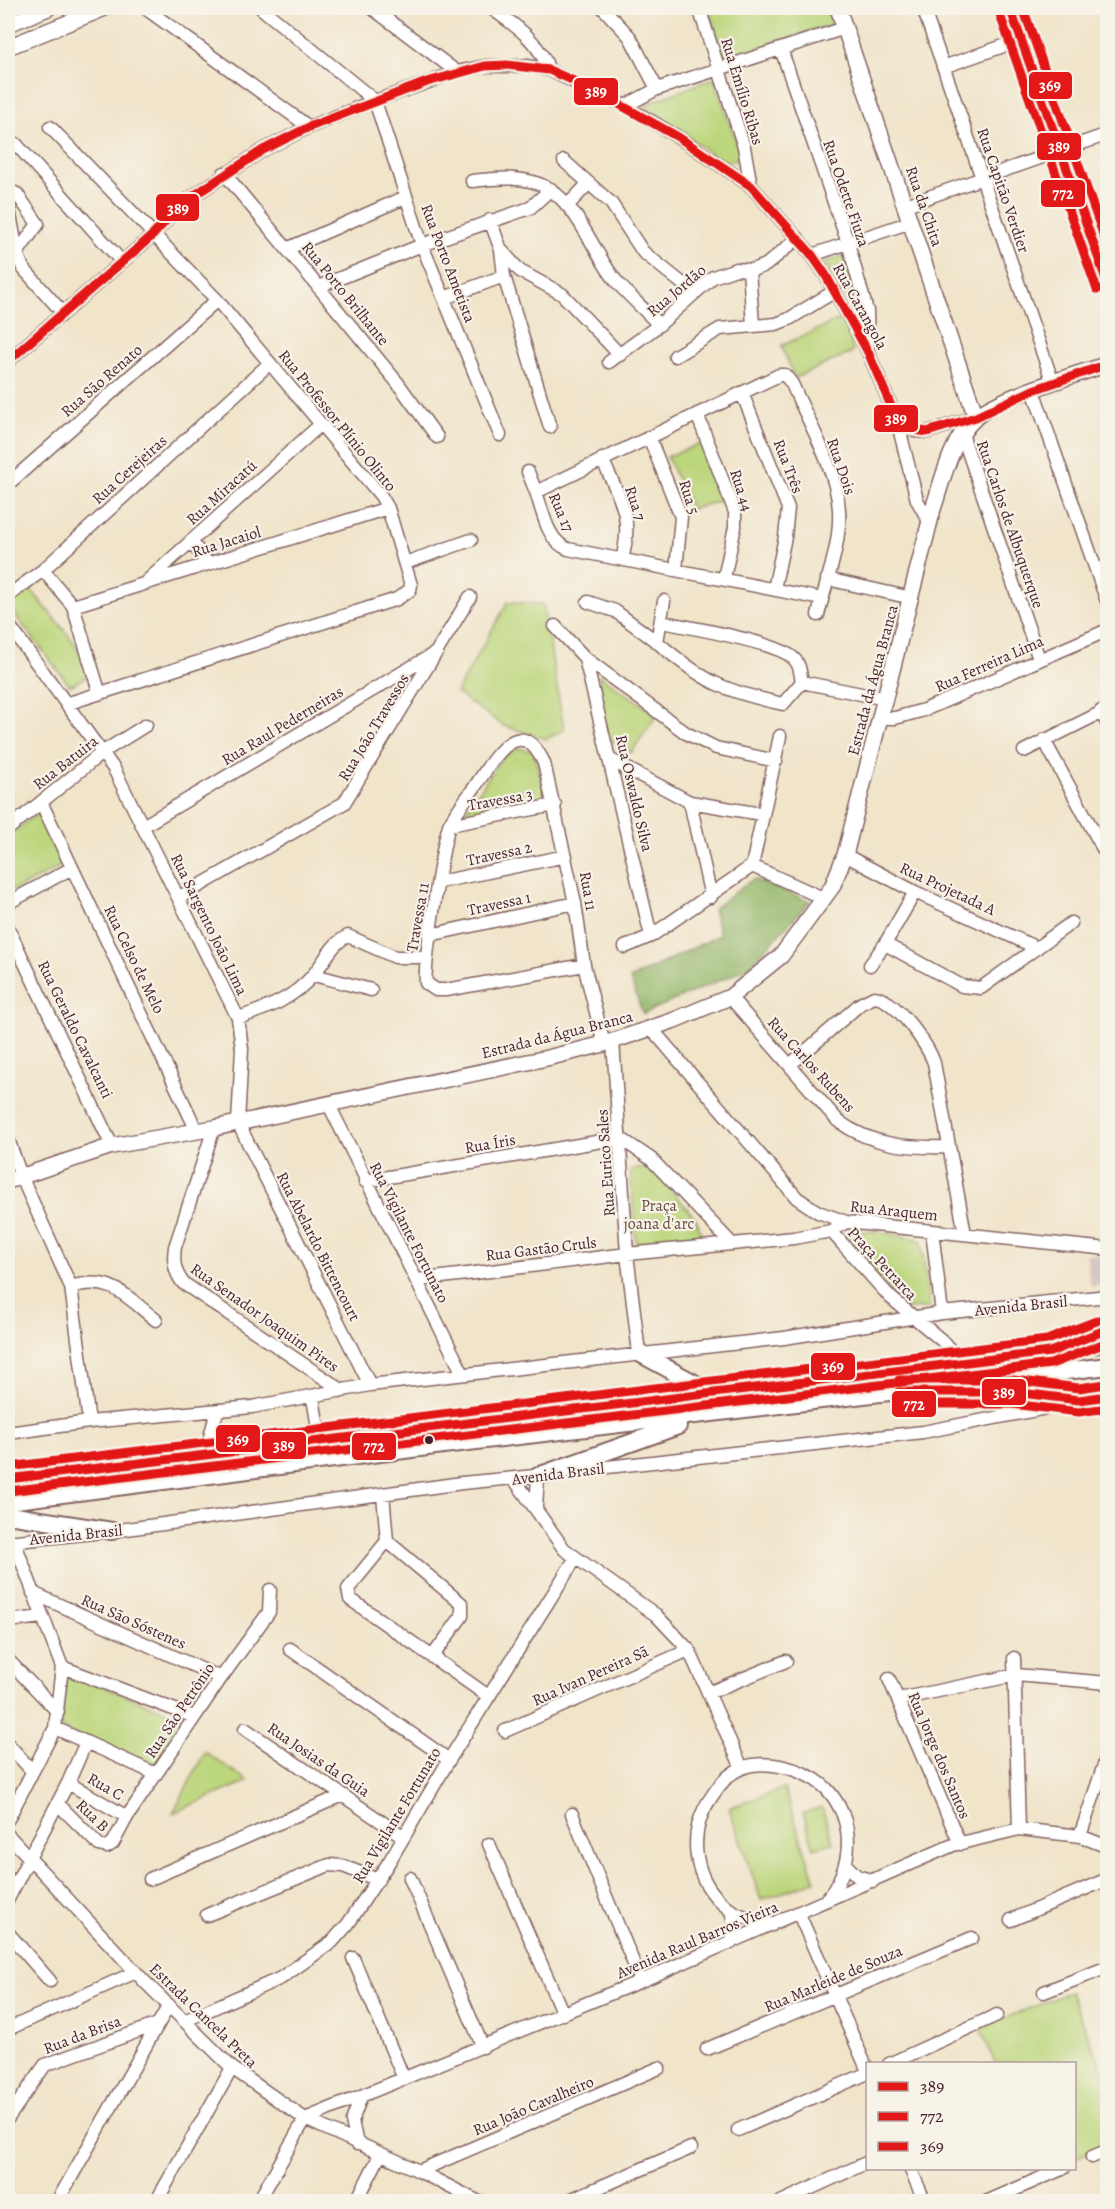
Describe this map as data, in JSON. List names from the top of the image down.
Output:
{
  "streets": {
    "main road": ["Rua da Chita", "Estrada da Água Branca"],
    "street": [
      "Rua Emílio Ribas",
      "Rua Capitão Verdier",
      "Rua Odette Fiuza",
      "Rua Porto Ametista",
      "Rua Jordão",
      "Rua Porto Brilhante",
      "Rua Carangola",
      "Rua São Renato",
      "Rua Professor Plínio Olinto",
      "Rua Três",
      "Rua Dois",
      "Rua Cerejeiras",
      "Rua 44",
      "Rua Miracatú",
      "Rua 5",
      "Rua 7",
      "Rua 17",
      "Rua Carlos de Albuquerque",
      "Rua Jacaiol",
      "Rua Ferreira Lima",
      "Rua Raul Pederneiras",
      "Rua João Travessos",
      "Rua Batuira",
      "Rua Oswaldo Silva",
      "Travessa 3",
      "Travessa 2",
      "Rua Projetada A",
      "Rua 11",
      "Travessa 1",
      "Travessa 11",
      "Rua Sargento João Lima",
      "Rua Celso de Melo",
      "Rua Geraldo Cavalcanti",
      "Rua Carlos Rubens",
      "Rua Íris",
      "Rua Eurico Sales",
      "Rua Araquem",
      "Rua Vigilante Fortunato",
      "Rua Abelardo Bittencourt",
      "Rua Gastão Cruls",
      "Praça Petrarca",
      "Avenida Brasil",
      "Rua Senador Joaquim Pires",
      "Rua São Sóstenes",
      "Rua Ivan Pereira Sã",
      "Rua São Petrônio",
      "Rua Jorge dos Santos",
      "Rua Josias da Guia",
      "Rua C",
      "Rua B",
      "Avenida Raul Barros Vieira",
      "Rua Marleide de Souza",
      "Estrada Cancela Preta",
      "Rua da Brisa",
      "Rua João Cavalheiro"
    ]
  },
  "crossings": [
    ["Rua Emílio Ribas", "Rua Carangola"],
    ["Rua Capitão Verdier", "Estrada da Água Branca"],
    ["Rua Odette Fiuza", "Rua Carangola"],
    ["Rua da Chita", "Estrada da Água Branca"],
    ["Rua Jordão", "Rua Carangola"],
    ["Rua Carangola", "Estrada da Água Branca"],
    ["Rua São Renato", "Rua Professor Plínio Olinto"],
    ["Rua Professor Plínio Olinto", "Rua Cerejeiras"],
    ["Rua Professor Plínio Olinto", "Rua Miracatú"],
    ["Rua Professor Plínio Olinto", "Rua Jacaiol"],
    ["Rua Professor Plínio Olinto", "Rua Sargento João Lima"],
    ["Rua Três", "Rua 17"],
    ["Rua Dois", "Rua 17"],
    ["Rua 44", "Rua 17"],
    ["Rua Miracatú", "Rua Jacaiol"],
    ["Rua 5", "Rua 17"],
    ["Rua 7", "Rua 17"],
    ["Rua Carlos de Albuquerque", "Rua Ferreira Lima"],
    ["Rua Carlos de Albuquerque", "Estrada da Água Branca"],
    ["Rua Ferreira Lima", "Estrada da Água Branca"],
    ["Estrada da Água Branca", "Rua Projetada A"],
    ["Estrada da Água Branca", "Rua 11"],
    ["Estrada da Água Branca", "Rua Sargento João Lima"],
    ["Estrada da Água Branca", "Rua Celso de Melo"],
    ["Estrada da Água Branca", "Rua Geraldo Cavalcanti"],
    ["Estrada da Água Branca", "Rua Carlos Rubens"],
    ["Estrada da Água Branca", "Rua Eurico Sales"],
    ["Estrada da Água Branca", "Rua Araquem"],
    ["Estrada da Água Branca", "Rua Vigilante Fortunato"],
    ["Estrada da Água Branca", "Rua Abelardo Bittencourt"],
    ["Estrada da Água Branca", "Rua Senador Joaquim Pires"],
    ["Rua Raul Pederneiras", "Rua João Travessos"],
    ["Rua Raul Pederneiras", "Rua Sargento João Lima"],
    ["Rua João Travessos", "Rua Sargento João Lima"],
    ["Rua Batuira", "Rua Sargento João Lima"],
    ["Rua Batuira", "Rua Celso de Melo"],
    ["Travessa 3", "Rua 11"],
    ["Travessa 3", "Travessa 11"],
    ["Travessa 2", "Rua 11"],
    ["Travessa 2", "Travessa 11"],
    ["Rua 11", "Travessa 1"],
    ["Rua 11", "Travessa 11"],
    ["Rua 11", "Rua Eurico Sales"],
    ["Travessa 1", "Travessa 11"],
    ["Rua Sargento João Lima", "Rua Abelardo Bittencourt"],
    ["Rua Íris", "Rua Eurico Sales"],
    ["Rua Íris", "Rua Vigilante Fortunato"],
    ["Rua Eurico Sales", "Rua Gastão Cruls"],
    ["Rua Eurico Sales", "Avenida Brasil"],
    ["Rua Araquem", "Rua Gastão Cruls"],
    ["Rua Araquem", "Praça Petrarca"],
    ["Rua Vigilante Fortunato", "Rua Gastão Cruls"],
    ["Rua Vigilante Fortunato", "Avenida Brasil"],
    ["Rua Vigilante Fortunato", "Rua Josias da Guia"],
    ["Rua Vigilante Fortunato", "Estrada Cancela Preta"],
    ["Rua Abelardo Bittencourt", "Avenida Brasil"],
    ["Rua Gastão Cruls", "Praça Petrarca"],
    ["Praça Petrarca", "Avenida Brasil"],
    ["Avenida Brasil", "Rua Senador Joaquim Pires"],
    ["Rua São Sóstenes", "Rua São Petrônio"],
    ["Rua São Petrônio", "Rua C"],
    ["Rua São Petrônio", "Rua B"],
    ["Rua Jorge dos Santos", "Avenida Raul Barros Vieira"],
    ["Avenida Raul Barros Vieira", "Estrada Cancela Preta"],
    ["Estrada Cancela Preta", "Rua João Cavalheiro"]
  ],
  "parks": ["Praça joana d'arc"],
  "lines": ["transit line 389", "transit line 369", "transit line 772"],
  "legend": ["389", "772", "369"]
}
